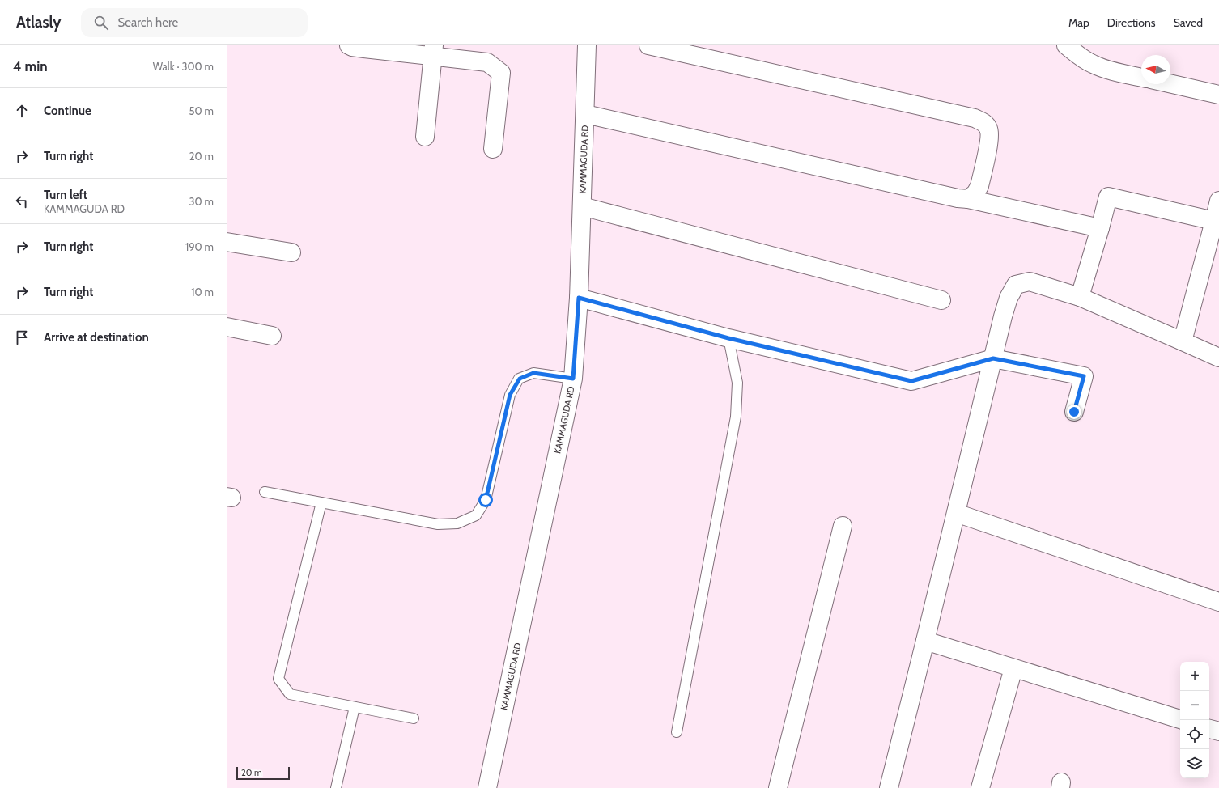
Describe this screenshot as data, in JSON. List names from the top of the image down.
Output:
{
  "streets": {
    "street": ["KAMMAGUDA RD"]
  },
  "scale_bar": "20 m",
  "north": "left",
  "page": {
    "header": "Atlasly",
    "search": "Search here",
    "nav": ["Map", "Directions", "Saved"],
    "heading": ["4 min", "Walk · 300 m"],
    "list": [
      ["Continue", "50 m"],
      ["Turn right", "20 m"],
      ["Turn left", "KAMMAGUDA RD", "30 m"],
      ["Turn right", "190 m"],
      ["Turn right", "10 m"],
      "Arrive at destination"
    ],
    "map_buttons": ["+", "−"],
    "scale": "20 m"
  }
}
